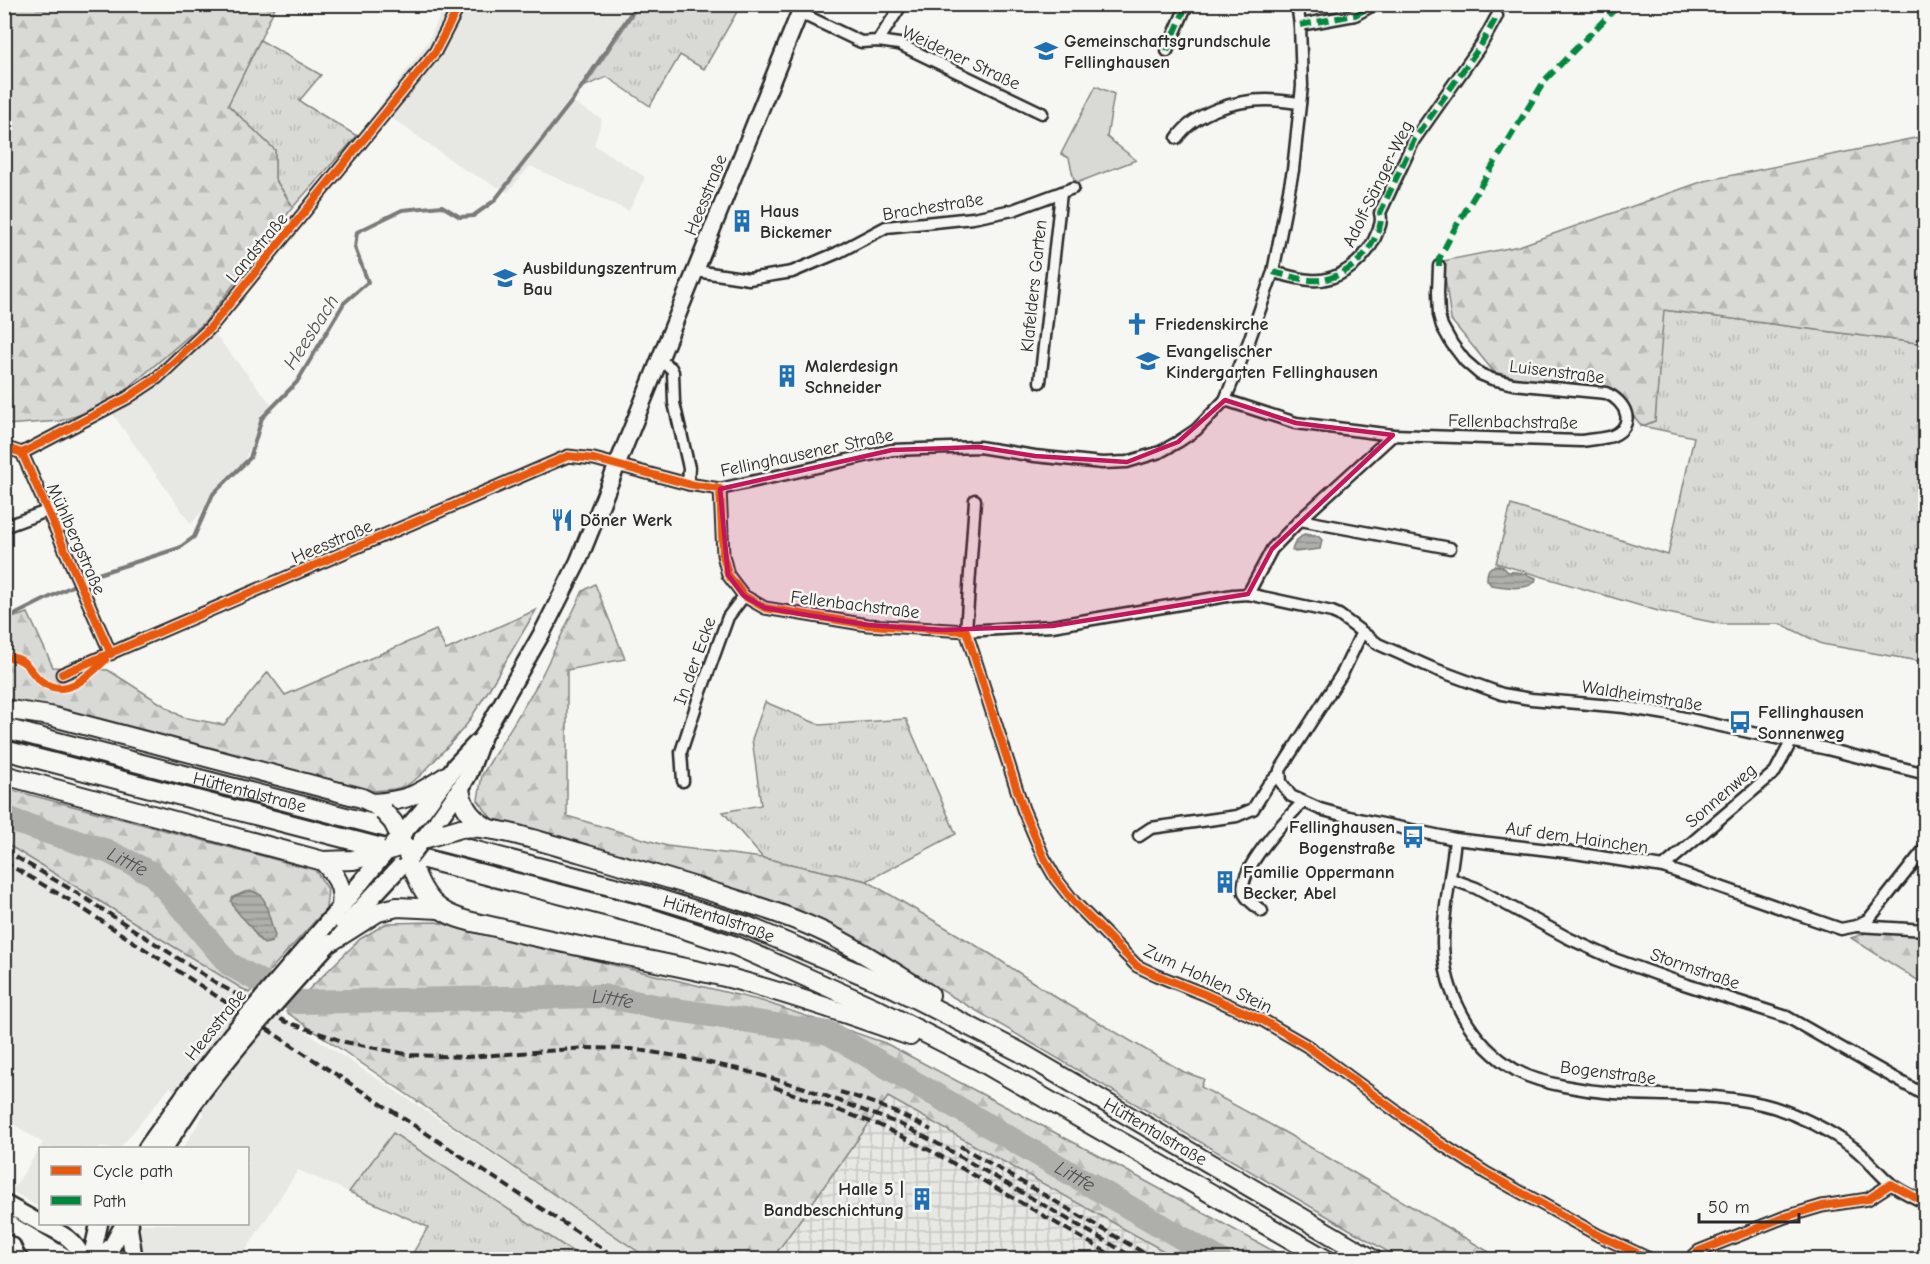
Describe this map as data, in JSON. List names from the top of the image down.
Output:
{
  "streets": {
    "highway": ["Hüttentalstraße"],
    "main road": ["Heesstraße"],
    "street": [
      "Weidener Straße",
      "Adolf-Sänger-Weg",
      "Brachestraße",
      "Landstraße",
      "Klafelders Garten",
      "Luisenstraße",
      "Fellenbachstraße",
      "Fellinghausener Straße",
      "Mühlbergstraße",
      "In der Ecke",
      "Waldheimstraße",
      "Sonnenweg",
      "Auf dem Hainchen",
      "Stormstraße",
      "Zum Hohlen Stein",
      "Bogenstraße"
    ]
  },
  "crossings": [
    ["Weidener Straße", "Heesstraße"],
    ["Adolf-Sänger-Weg", "Fellinghausener Straße"],
    ["Heesstraße", "Brachestraße"],
    ["Heesstraße", "Fellinghausener Straße"],
    ["Heesstraße", "Mühlbergstraße"],
    ["Brachestraße", "Klafelders Garten"],
    ["Landstraße", "Mühlbergstraße"],
    ["Luisenstraße", "Fellenbachstraße"],
    ["Fellenbachstraße", "Fellinghausener Straße"],
    ["Fellenbachstraße", "In der Ecke"],
    ["Fellenbachstraße", "Zum Hohlen Stein"],
    ["Waldheimstraße", "Sonnenweg"],
    ["Sonnenweg", "Auf dem Hainchen"],
    ["Auf dem Hainchen", "Bogenstraße"],
    ["Stormstraße", "Bogenstraße"]
  ],
  "water": ["Heesbach", "Littfe"],
  "places": {
    "school or university": ["Gemeinschaftsgrundschule Fellinghausen", "Ausbildungszentrum Bau", "Evangelischer Kindergarten Fellinghausen"],
    "building": [
      "Haus Bickemer",
      "Malerdesign Schneider",
      "Familie Oppermann Becker, Abel",
      "Halle 5 | Bandbeschichtung"
    ],
    "church": ["Friedenskirche"],
    "restaurant": ["Döner Werk"],
    "bus stop": ["Fellinghausen Sonnenweg", "Fellinghausen Bogenstraße"]
  },
  "legend": ["Cycle path", "Path"],
  "scale_bar": "50 m"
}
